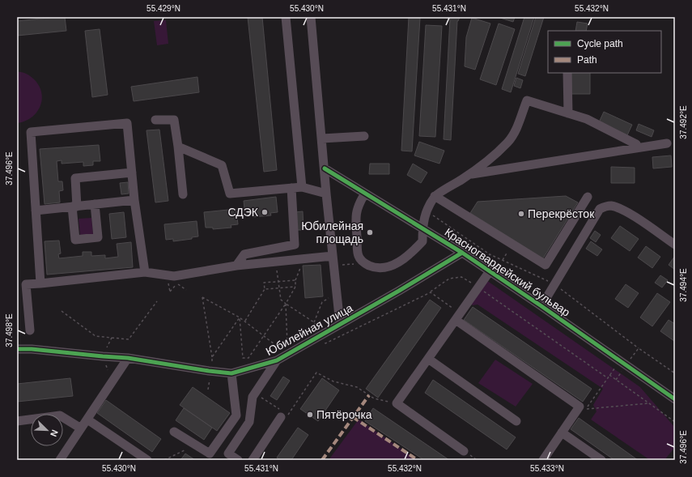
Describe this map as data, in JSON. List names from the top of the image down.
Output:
{
  "streets": {
    "street": ["Красногвардейский бульвар", "Юбилейная улица"]
  },
  "crossings": [
    ["Красногвардейский бульвар", "Юбилейная улица"]
  ],
  "places": [
    "СДЭК",
    "Перекрёсток",
    "Юбилейная площадь",
    "Пятёрочка"
  ],
  "legend": ["Cycle path", "Path"],
  "north": "bottom right",
  "coordinates": [
    "55.429°N",
    "55.430°N",
    "55.431°N",
    "55.432°N",
    "37.492°E",
    "37.496°E",
    "37.494°E",
    "37.498°E",
    "55.433°N"
  ]
}
